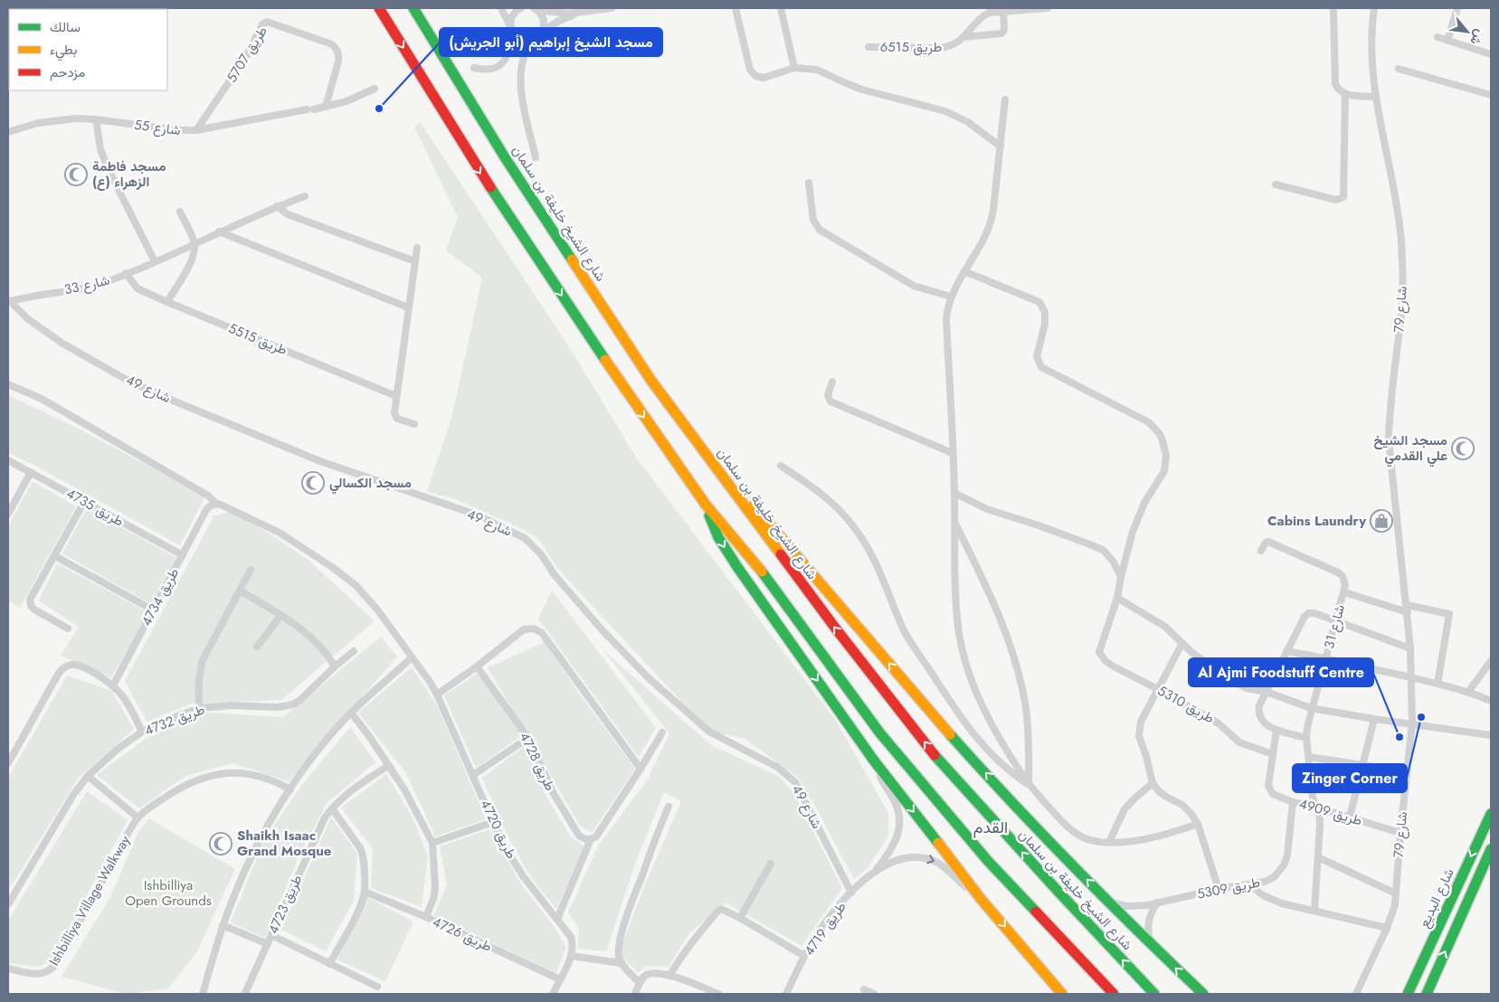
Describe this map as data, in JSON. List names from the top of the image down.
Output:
{
  "streets": {
    "main road": ["شارع الشيخ خليفة بن سلمان", "شارع البديع"],
    "street": [
      "طريق 6515",
      "طريق 5707",
      "شارع 55",
      "شارع 33",
      "شارع 79",
      "طريق 5515",
      "شارع 49",
      "طريق 4735",
      "طريق 4734",
      "شارع 31",
      "طريق 5310",
      "طريق 4732",
      "طريق 4728",
      "طريق 4909",
      "طريق 4720",
      "طريق 5309",
      "Ishbilliya Village Walkway",
      "طريق 4723",
      "طريق 4719",
      "طريق 4726"
    ]
  },
  "crossings": [
    ["طريق 5707", "شارع 55"],
    ["شارع 33", "طريق 5515"],
    ["شارع 33", "شارع 49"],
    ["شارع 79", "طريق 4909"],
    ["شارع 49", "طريق 4719"],
    ["طريق 4735", "طريق 4734"],
    ["شارع 31", "طريق 4909"],
    ["طريق 5310", "طريق 4909"],
    ["طريق 4909", "طريق 5309"],
    ["طريق 4720", "طريق 4726"]
  ],
  "districts": ["القدم"],
  "parks": ["Ishbilliya Open Grounds"],
  "places": {
    "other": ["مسجد الشيخ إبراهيم (أبو الجريش)", "Zinger Corner", "Al Ajmi Foodstuff Centre"],
    "mosque": [
      "مسجد فاطمة الزهراء (ع)",
      "مسجد الشيخ علي القدمي",
      "مسجد الكسالي",
      "Shaikh Isaac Grand Mosque"
    ],
    "shop": ["Cabins Laundry"]
  },
  "legend": ["سالك", "بطيء", "مزدحم"],
  "north": "bottom right"
}
